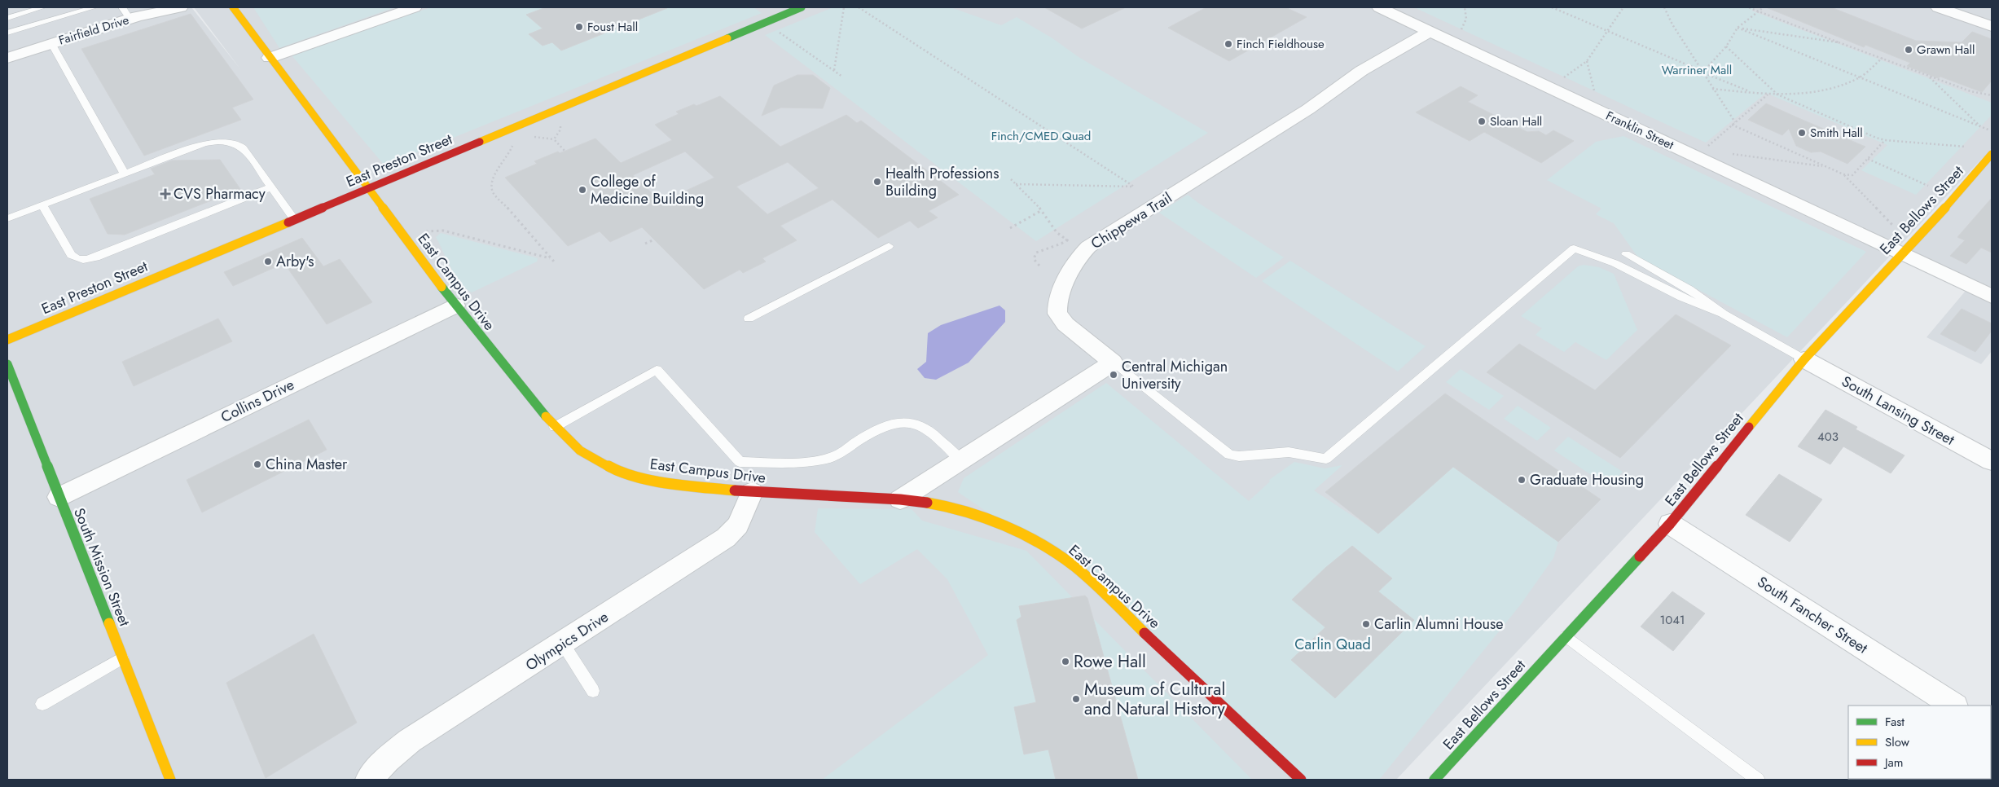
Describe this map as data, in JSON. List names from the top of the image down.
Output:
{
  "streets": {
    "street": [
      "Fairfield Drive",
      "Franklin Street",
      "East Preston Street",
      "East Bellows Street",
      "Chippewa Trail",
      "East Campus Drive",
      "Collins Drive",
      "South Lansing Street",
      "South Mission Street",
      "South Fancher Street",
      "Olympics Drive"
    ]
  },
  "crossings": [
    ["Franklin Street", "East Bellows Street"],
    ["Franklin Street", "Chippewa Trail"],
    ["East Preston Street", "East Campus Drive"],
    ["East Bellows Street", "South Lansing Street"],
    ["East Bellows Street", "South Fancher Street"],
    ["East Campus Drive", "Collins Drive"],
    ["East Campus Drive", "Olympics Drive"],
    ["Collins Drive", "South Mission Street"]
  ],
  "parks": ["Warriner Mall", "Finch/CMED Quad", "Carlin Quad"],
  "places": {
    "other": [
      "Foust Hall",
      "Finch Fieldhouse",
      "Grawn Hall",
      "Sloan Hall",
      "Smith Hall",
      "Health Professions Building",
      "College of Medicine Building",
      "Arby's",
      "Central Michigan University",
      "China Master",
      "Graduate Housing",
      "Carlin Alumni House",
      "Rowe Hall",
      "Museum of Cultural and Natural History"
    ],
    "health": ["CVS Pharmacy"]
  },
  "house_numbers": ["403", "1041"],
  "legend": ["Fast", "Slow", "Jam"]
}
